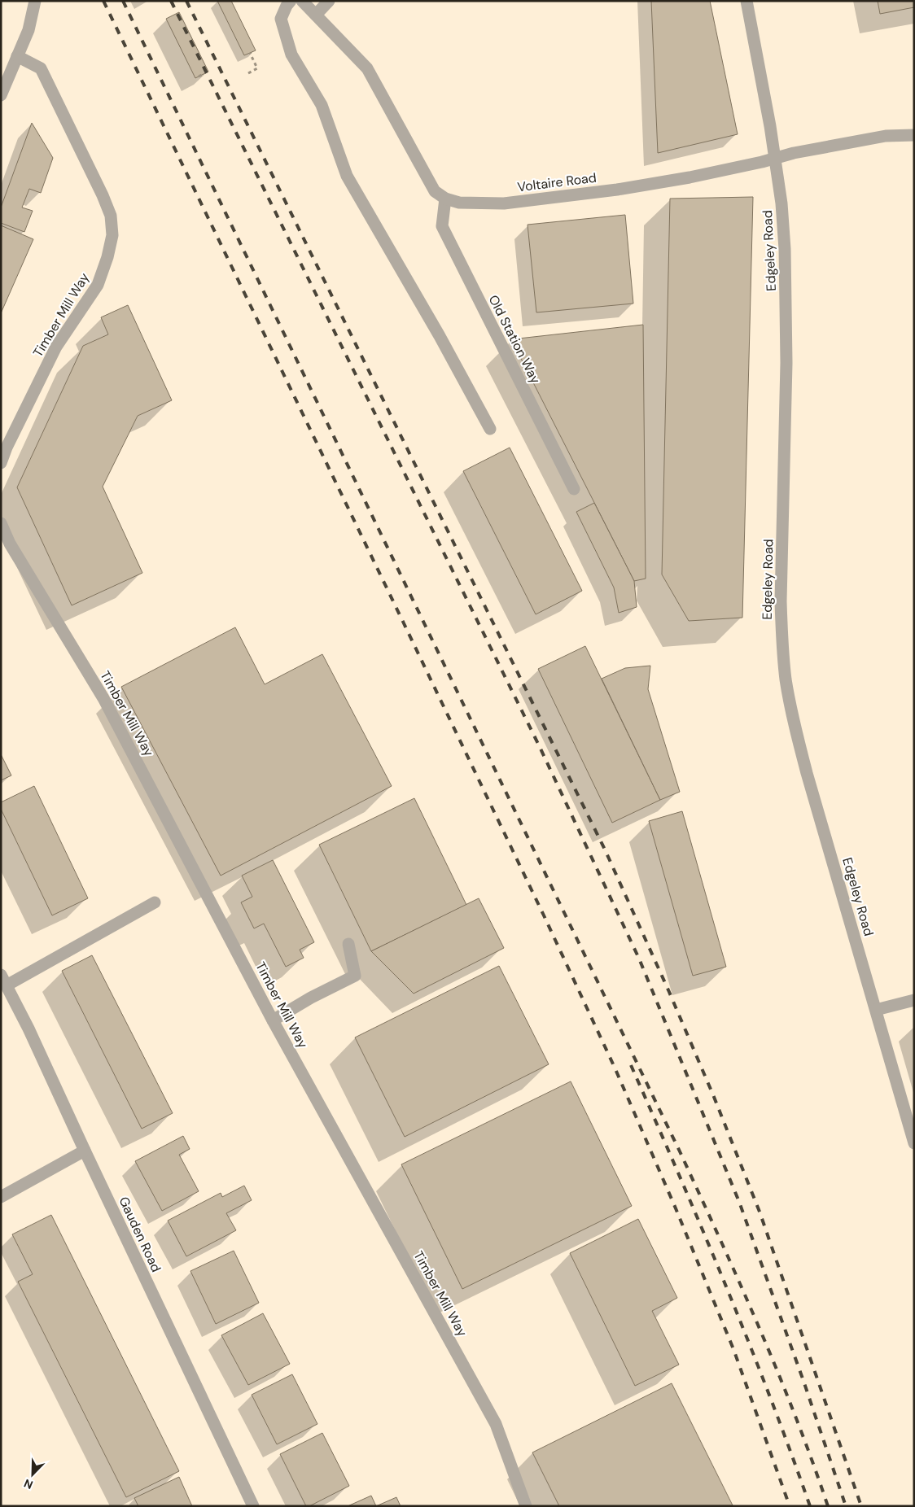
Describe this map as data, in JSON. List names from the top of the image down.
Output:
{
  "streets": {
    "street": [
      "Voltaire Road",
      "Edgeley Road",
      "Timber Mill Way",
      "Old Station Way",
      "Gauden Road"
    ]
  },
  "crossings": [
    ["Voltaire Road", "Edgeley Road"],
    ["Voltaire Road", "Old Station Way"]
  ],
  "north": "bottom left"
}
